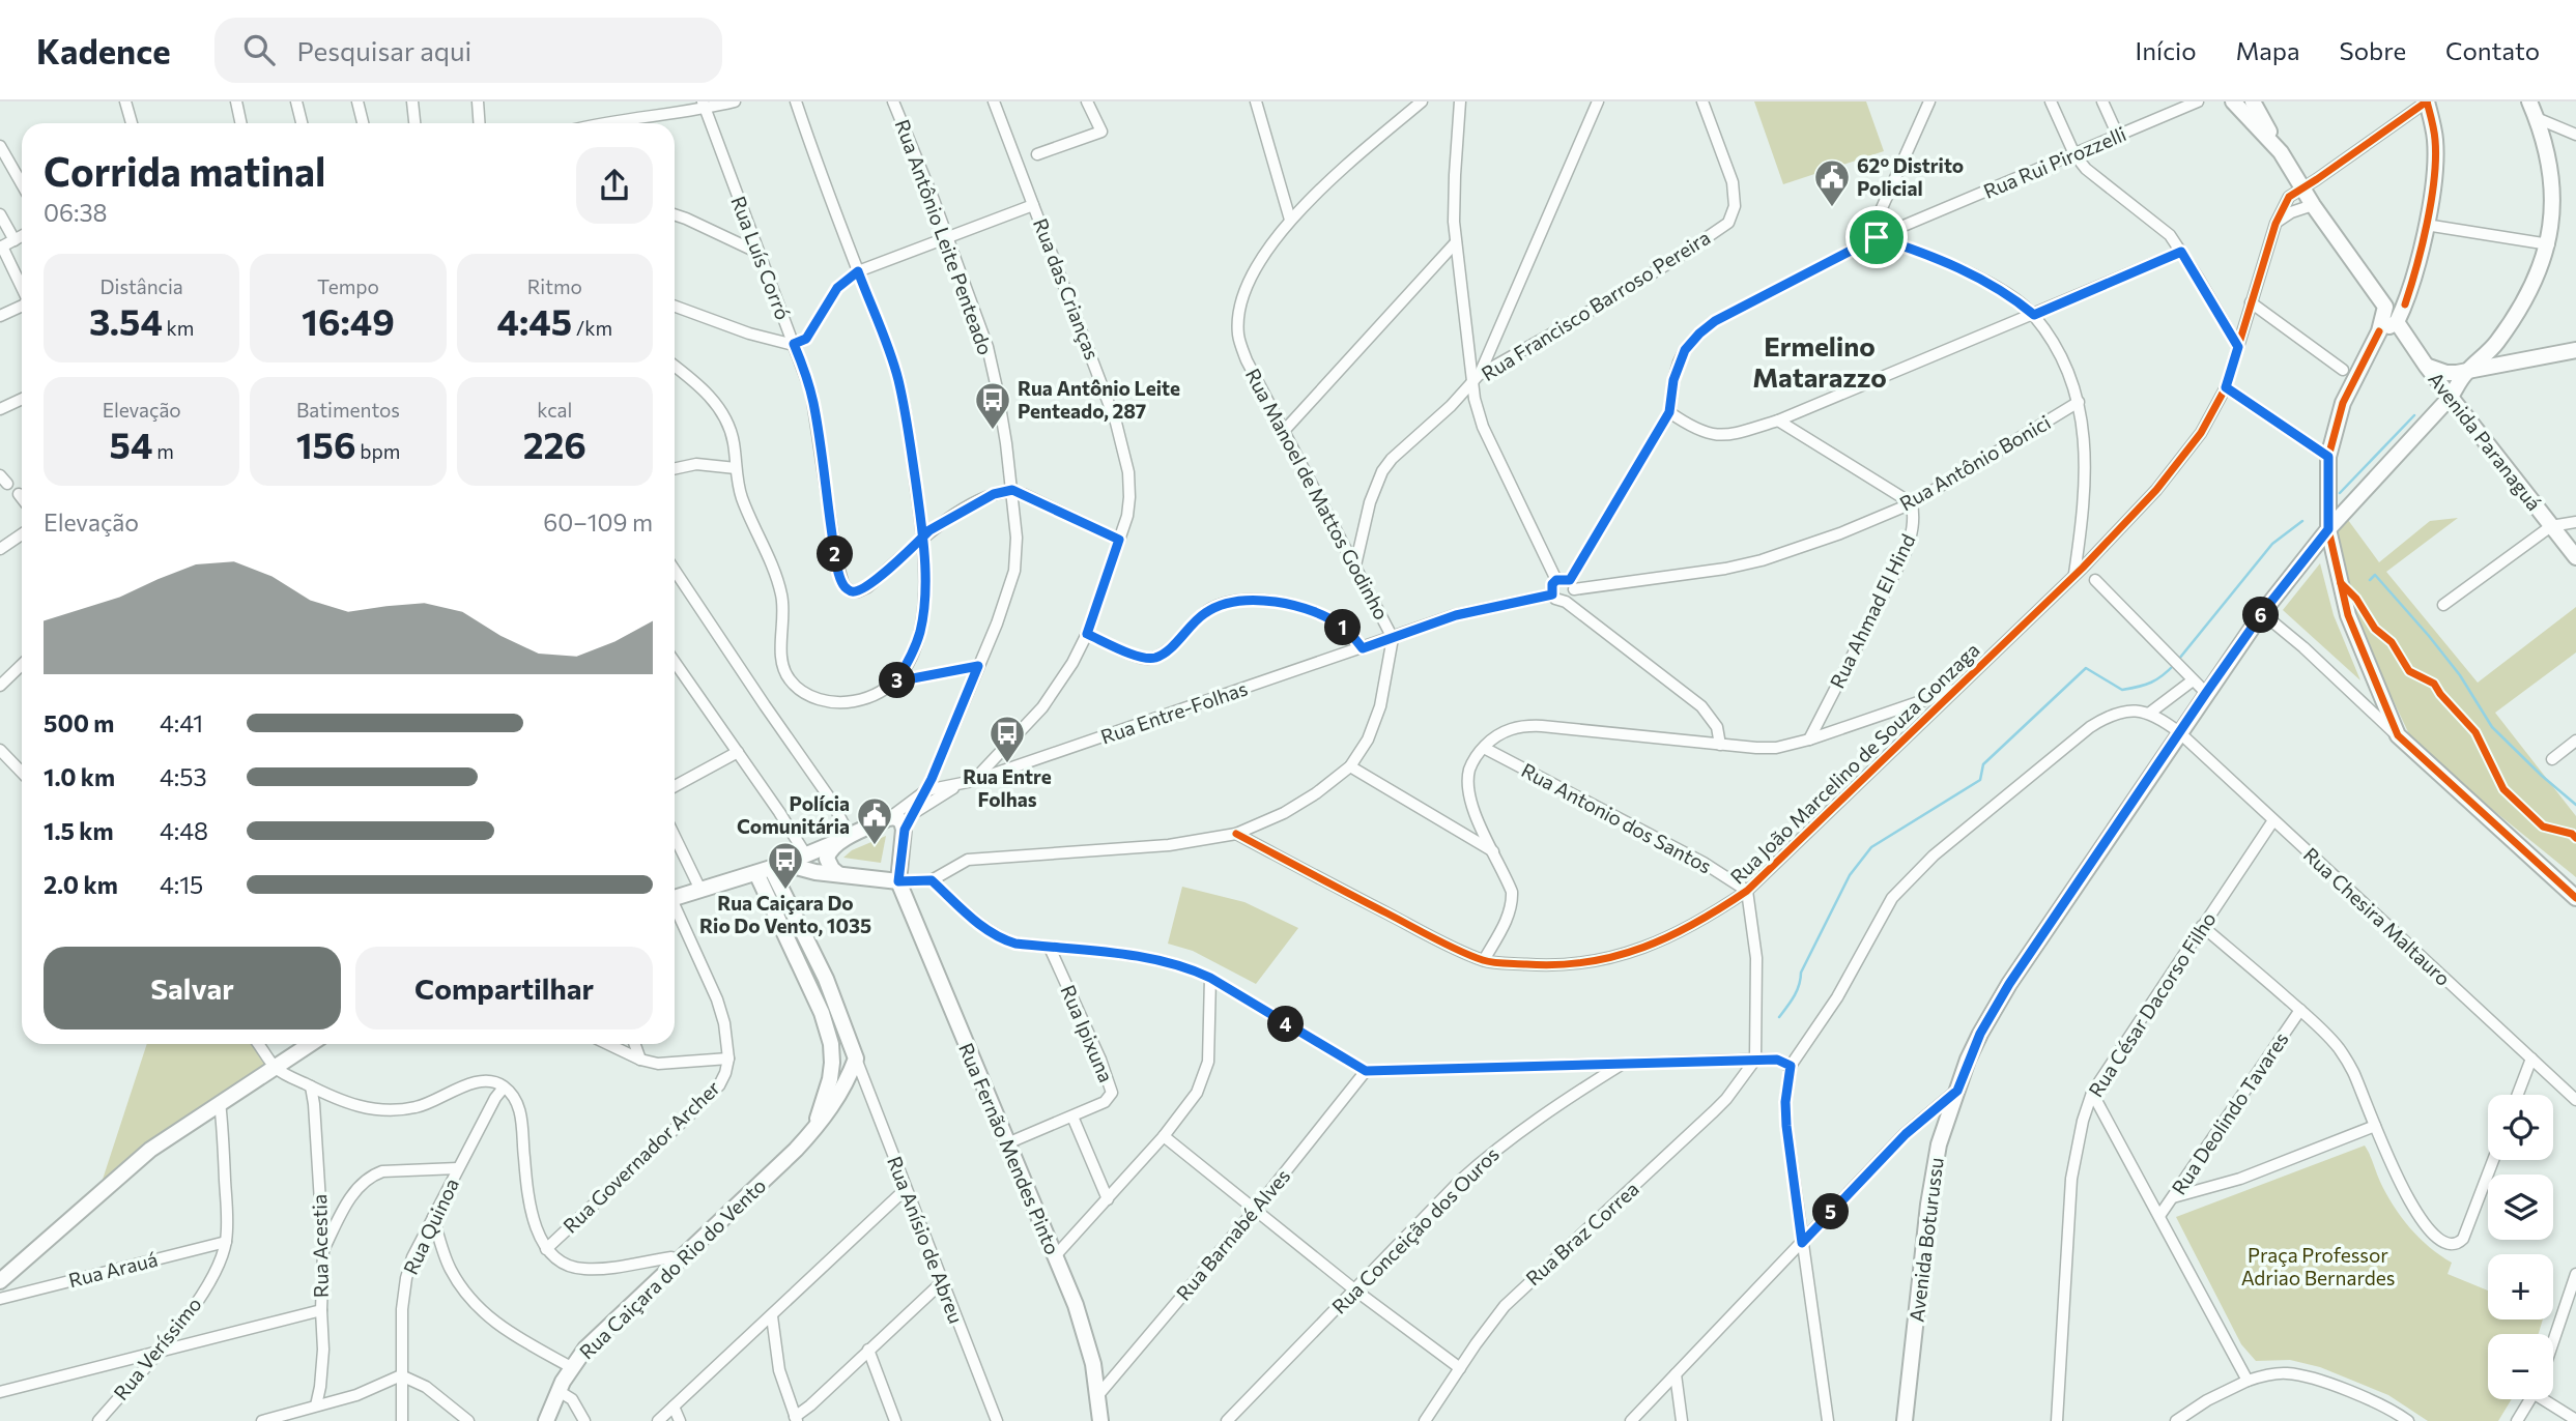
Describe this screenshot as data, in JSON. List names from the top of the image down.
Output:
{
  "streets": {
    "street": [
      "Rua Rui Pirozzelli",
      "Rua Antônio Leite Penteado",
      "Rua Luís Corró",
      "Rua das Crianças",
      "Rua Francisco Barroso Pereira",
      "Avenida Paranaguá",
      "Rua Antônio Bonici",
      "Rua Manoel de Mattos Godinho",
      "Rua Ahmad El Hind",
      "Rua Entre-Folhas",
      "Rua João Marcelino de Souza Gonzaga",
      "Rua Antonio dos Santos",
      "Rua Chesira Maltauro",
      "Rua César Dacorso Filho",
      "Rua Ipixuna",
      "Rua Deolindo Tavares",
      "Rua Fernão Mendes Pinto",
      "Rua Governador Archer",
      "Rua Quinoa",
      "Rua Conceição dos Ouros",
      "Rua Braz Correa",
      "Rua Barnabé Alves",
      "Rua Anísio de Abreu",
      "Avenida Boturussu",
      "Rua Acestia",
      "Rua Caiçara do Rio do Vento",
      "Rua Arauá",
      "Rua Veríssimo"
    ]
  },
  "crossings": [
    ["Rua Antônio Leite Penteado", "Rua Entre-Folhas"],
    ["Rua das Crianças", "Rua Entre-Folhas"],
    ["Rua Francisco Barroso Pereira", "Rua Manoel de Mattos Godinho"],
    ["Avenida Paranaguá", "Avenida Boturussu"],
    ["Rua Antônio Bonici", "Rua Ahmad El Hind"],
    ["Rua Manoel de Mattos Godinho", "Rua Entre-Folhas"],
    ["Rua Manoel de Mattos Godinho", "Rua João Marcelino de Souza Gonzaga"],
    ["Rua Manoel de Mattos Godinho", "Rua Fernão Mendes Pinto"],
    ["Rua João Marcelino de Souza Gonzaga", "Rua Antonio dos Santos"],
    ["Rua Chesira Maltauro", "Rua César Dacorso Filho"],
    ["Rua Chesira Maltauro", "Avenida Boturussu"],
    ["Rua Ipixuna", "Rua Fernão Mendes Pinto"],
    ["Rua Fernão Mendes Pinto", "Rua Barnabé Alves"],
    ["Rua Anísio de Abreu", "Rua Caiçara do Rio do Vento"],
    ["Rua Arauá", "Rua Veríssimo"]
  ],
  "districts": ["Ermelino Matarazzo"],
  "parks": ["Praça Professor Adriao Bernardes"],
  "places": {
    "public building": ["62º Distrito Policial", "Polícia Comunitária"],
    "bus stop": ["Rua Antônio Leite Penteado, 287", "Rua Entre Folhas", "Rua Caiçara Do Rio Do Vento, 1035"]
  },
  "page": {
    "header": "Kadence",
    "search": "Pesquisar aqui",
    "nav": [
      "Início",
      "Mapa",
      "Sobre",
      "Contato"
    ],
    "heading": ["Corrida matinal", "06:38"],
    "stats": [
      ["Distância", "3.54 km"],
      ["Tempo", "16:49"],
      ["Ritmo", "4:45 /km"],
      ["Elevação", "54 m"],
      ["Batimentos", "156 bpm"],
      ["kcal", "226"]
    ],
    "chart": ["Elevação", "60–109 m"],
    "pins": [
      "2",
      "6",
      "1",
      "3",
      "4",
      "5"
    ],
    "list": [
      {
        "name": "500 m",
        "note": "4:41"
      },
      {
        "name": "1.0 km",
        "note": "4:53"
      },
      {
        "name": "1.5 km",
        "note": "4:48"
      },
      {
        "name": "2.0 km",
        "note": "4:15"
      }
    ],
    "buttons": ["Salvar", "Compartilhar"],
    "map_buttons": ["+", "−"]
  }
}
